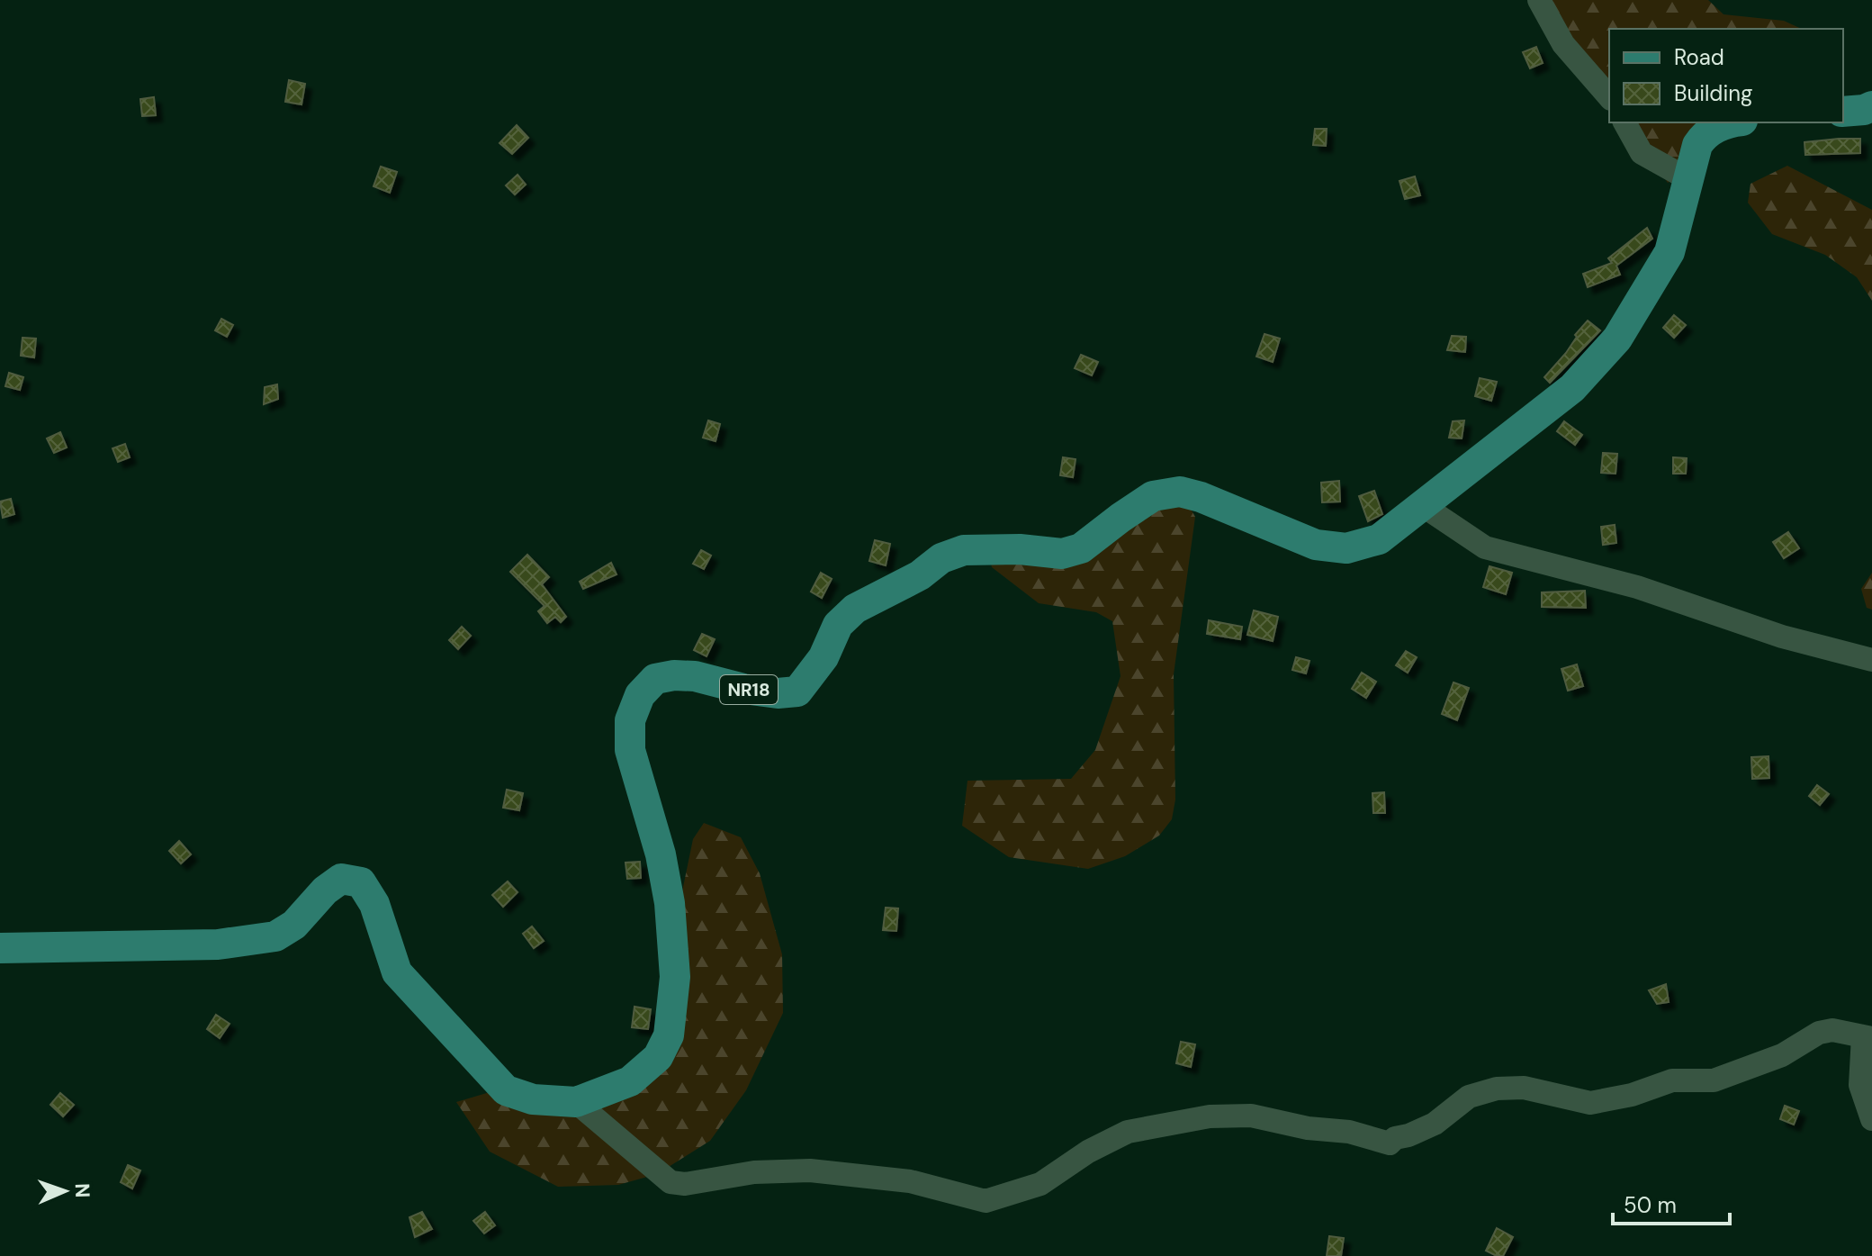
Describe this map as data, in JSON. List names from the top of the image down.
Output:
{
  "streets": {
    "main road": ["NR18"]
  },
  "legend": ["Road", "Building"],
  "scale_bar": "50 m",
  "north": "right"
}
